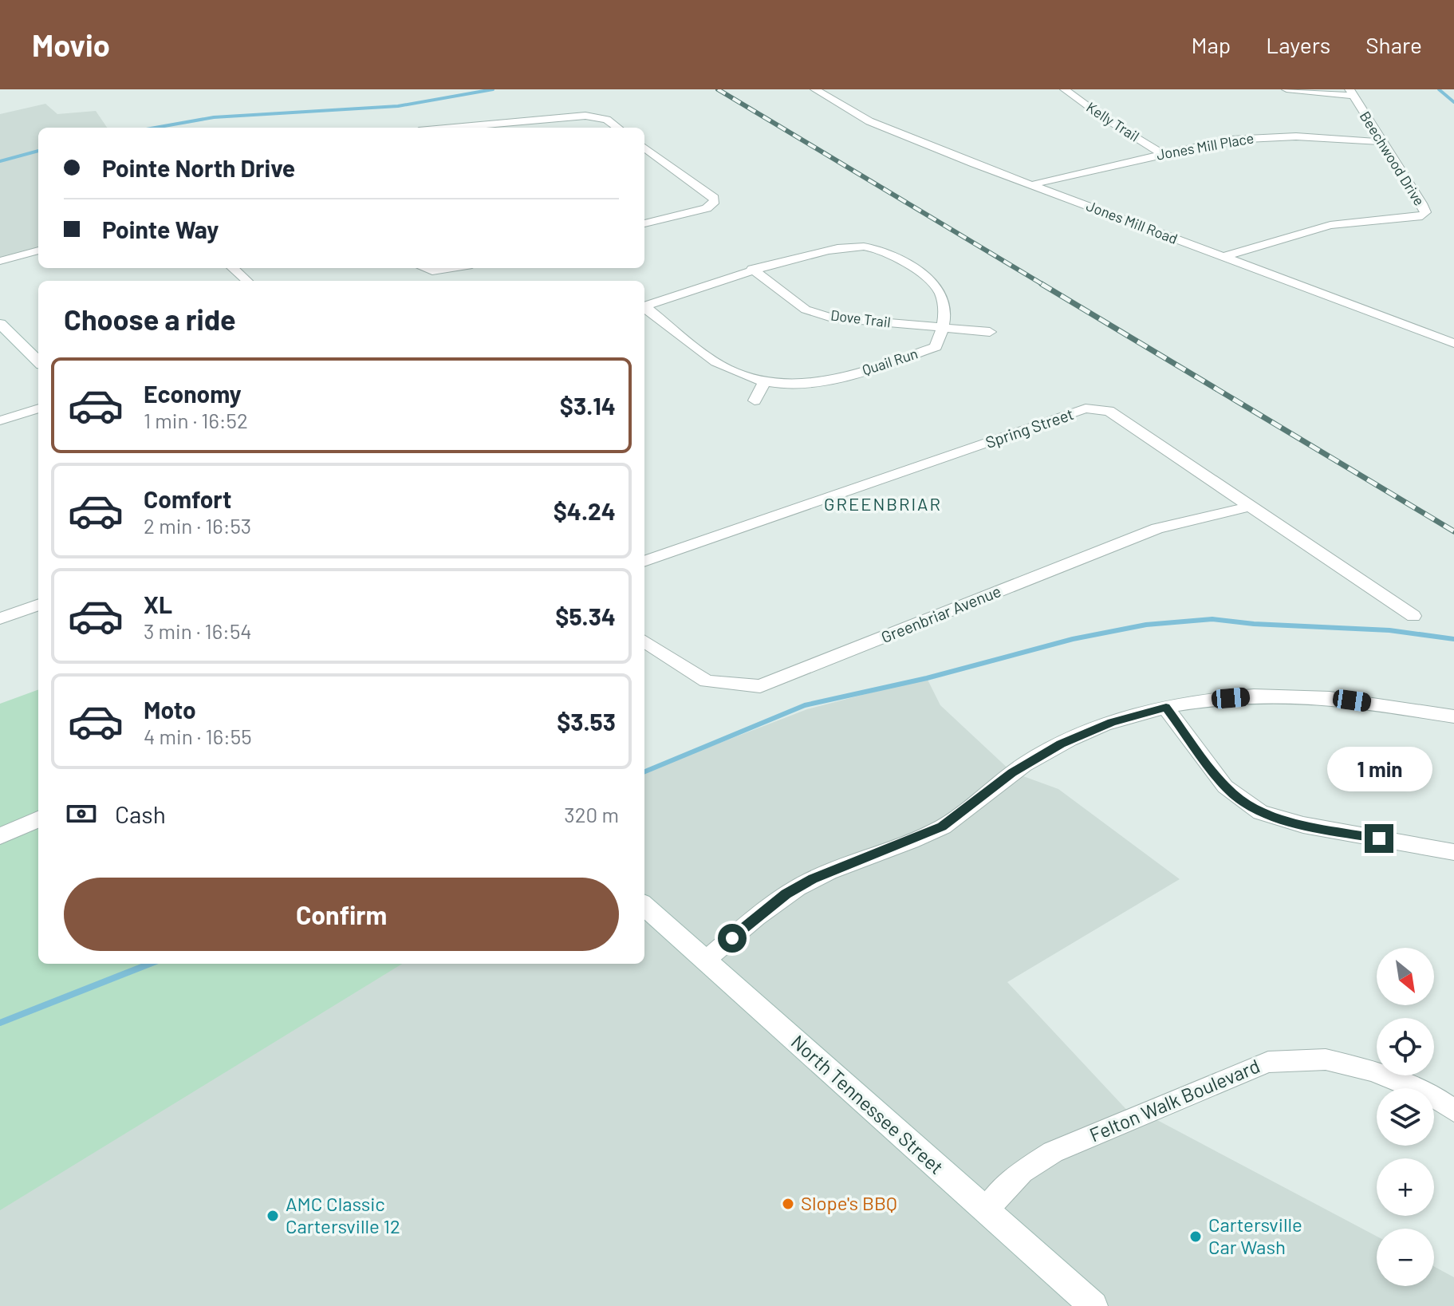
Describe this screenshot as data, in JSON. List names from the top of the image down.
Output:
{
  "streets": {
    "main road": ["North Tennessee Street"],
    "street": [
      "Kelly Trail",
      "Jones Mill Place",
      "Beechwood Drive",
      "Jones Mill Road",
      "Dove Trail",
      "Quail Run",
      "Spring Street",
      "Greenbriar Avenue",
      "Felton Walk Boulevard"
    ]
  },
  "crossings": [
    ["Kelly Trail", "Jones Mill Place"],
    ["Jones Mill Place", "Beechwood Drive"],
    ["Jones Mill Place", "Jones Mill Road"],
    ["Beechwood Drive", "Jones Mill Road"],
    ["Dove Trail", "Quail Run"],
    ["Spring Street", "Greenbriar Avenue"],
    ["Felton Walk Boulevard", "North Tennessee Street"]
  ],
  "districts": ["GREENBRIAR"],
  "places": ["Slope's BBQ", "AMC Classic Cartersville 12", "Cartersville Car Wash"],
  "north": "bottom right",
  "page": {
    "header": "Movio",
    "nav": ["Map", "Layers", "Share"],
    "banner": ["Pointe North Drive", "Pointe Way"],
    "heading": "Choose a ride",
    "list": [
      {
        "name": "Economy",
        "note": "1 min · 16:52",
        "value": "$3.14"
      },
      {
        "name": "Comfort",
        "note": "2 min · 16:53",
        "value": "$4.24"
      },
      {
        "name": "XL",
        "note": "3 min · 16:54",
        "value": "$5.34"
      },
      {
        "name": "Moto",
        "note": "4 min · 16:55",
        "value": "$3.53"
      }
    ],
    "bubble": "1 min",
    "pay": ["Cash", "320 m"],
    "buttons": "Confirm",
    "map_buttons": ["+", "−"]
  }
}
